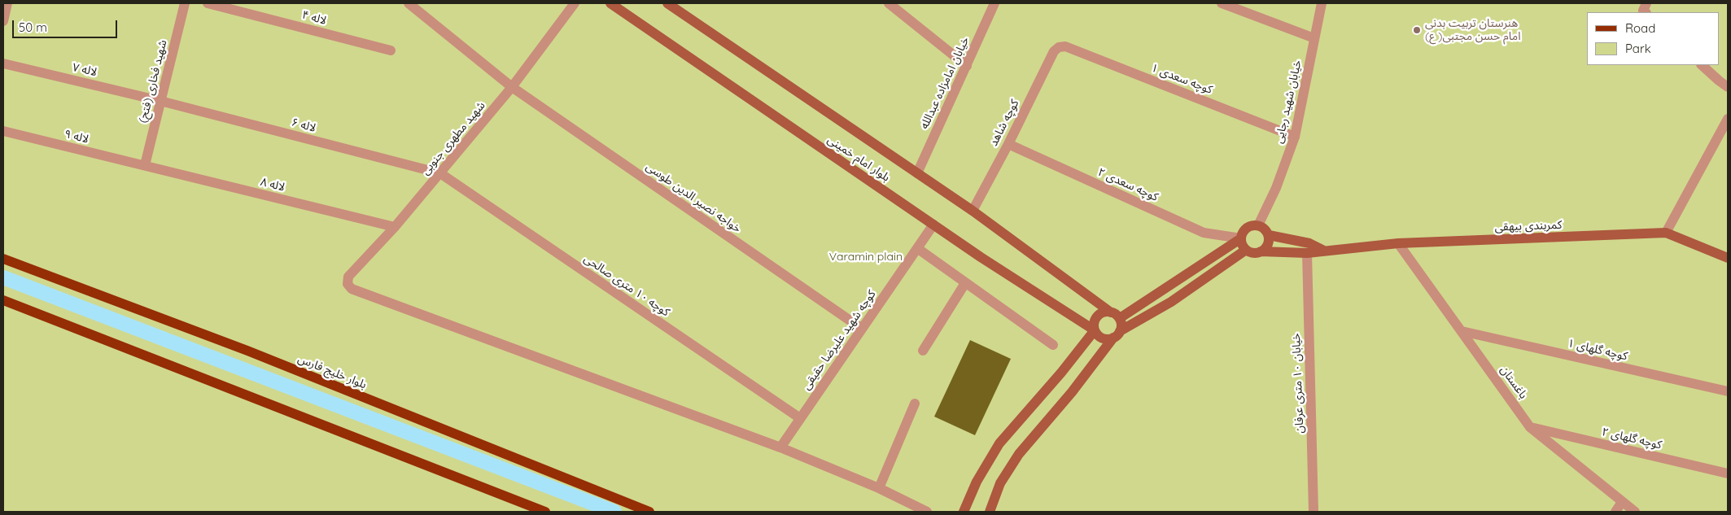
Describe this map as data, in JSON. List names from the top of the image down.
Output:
{
  "streets": {
    "main road": ["بلوار امام خمینی", "کمربندی بیهقی", "بلوار خلیج فارس"],
    "street": [
      "لاله ۴",
      "لاله ۷",
      "کوچه سعدی ۱",
      "شهید فخاری (فتح)",
      "خیابان امامزاده عبدالله",
      "خیابان شهید رجایی",
      "کوچه شاهد",
      "لاله ۶",
      "لاله ۹",
      "شهید مطهری جنوبی",
      "لاله ۸",
      "کوچه سعدی ۲",
      "خواجه نصیر الدین طوسی",
      "کوچه ۱۰ متری صالحی",
      "کوچه شهید علیرضا حقیقی",
      "کوچه گلهای ۱",
      "باغستان",
      "خیابان ۱۰ متری عرفان",
      "کوچه گلهای ۲"
    ]
  },
  "crossings": [
    ["لاله ۷", "شهید فخاری (فتح)"],
    ["لاله ۷", "لاله ۶"],
    ["کوچه سعدی ۱", "خیابان شهید رجایی"],
    ["کوچه سعدی ۱", "کوچه شاهد"],
    ["شهید فخاری (فتح)", "لاله ۶"],
    ["شهید فخاری (فتح)", "لاله ۹"],
    ["شهید فخاری (فتح)", "لاله ۸"],
    ["خیابان امامزاده عبدالله", "بلوار امام خمینی"],
    ["خیابان شهید رجایی", "کوچه سعدی ۲"],
    ["خیابان شهید رجایی", "کمربندی بیهقی"],
    ["کوچه شاهد", "بلوار امام خمینی"],
    ["کوچه شاهد", "کوچه سعدی ۲"],
    ["لاله ۶", "شهید مطهری جنوبی"],
    ["لاله ۶", "کوچه ۱۰ متری صالحی"],
    ["لاله ۹", "لاله ۸"],
    ["شهید مطهری جنوبی", "لاله ۸"],
    ["شهید مطهری جنوبی", "خواجه نصیر الدین طوسی"],
    ["شهید مطهری جنوبی", "کوچه ۱۰ متری صالحی"],
    ["شهید مطهری جنوبی", "کوچه شهید علیرضا حقیقی"],
    ["بلوار امام خمینی", "کوچه شهید علیرضا حقیقی"],
    ["کوچه سعدی ۲", "کمربندی بیهقی"],
    ["خواجه نصیر الدین طوسی", "کوچه شهید علیرضا حقیقی"],
    ["کمربندی بیهقی", "باغستان"],
    ["کمربندی بیهقی", "خیابان ۱۰ متری عرفان"],
    ["کوچه ۱۰ متری صالحی", "کوچه شهید علیرضا حقیقی"],
    ["کوچه گلهای ۱", "باغستان"],
    ["باغستان", "کوچه گلهای ۲"]
  ],
  "parks": ["Varamin plain"],
  "places": ["هنرستان تربیت بدنی امام حسن مجتبی( ع)"],
  "legend": ["Road", "Park"],
  "scale_bar": "50 m"
}
